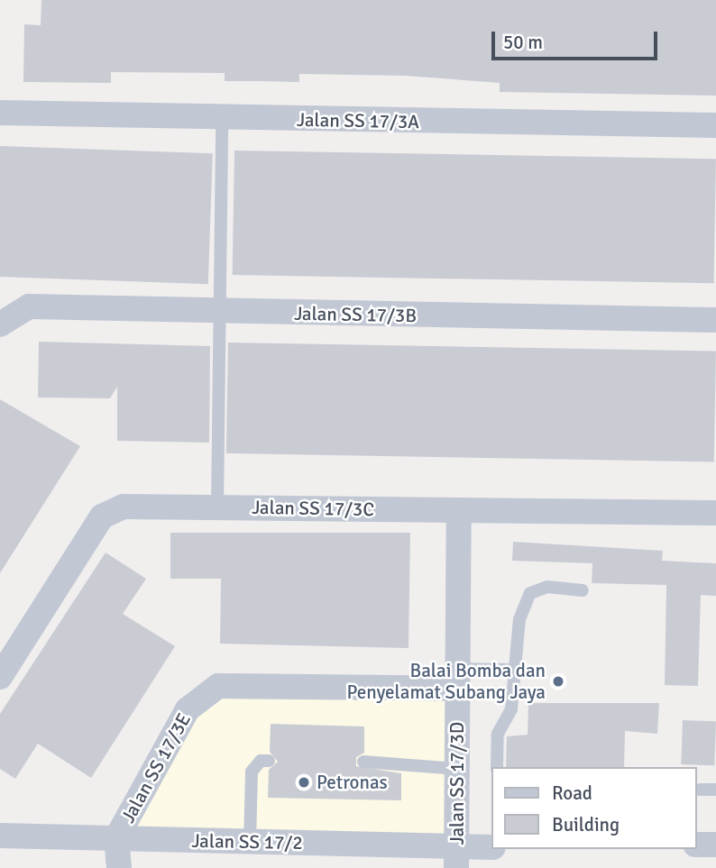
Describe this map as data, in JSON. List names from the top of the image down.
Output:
{
  "streets": {
    "street": [
      "Jalan SS 17/3A",
      "Jalan SS 17/3B",
      "Jalan SS 17/3C",
      "Jalan SS 17/3E",
      "Jalan SS 17/3D",
      "Jalan SS 17/2"
    ]
  },
  "crossings": [
    ["Jalan SS 17/3C", "Jalan SS 17/3D"],
    ["Jalan SS 17/3E", "Jalan SS 17/3D"],
    ["Jalan SS 17/3E", "Jalan SS 17/2"],
    ["Jalan SS 17/3D", "Jalan SS 17/2"]
  ],
  "places": ["Balai Bomba dan Penyelamat Subang Jaya", "Petronas"],
  "legend": ["Road", "Building"],
  "scale_bar": "50 m"
}
